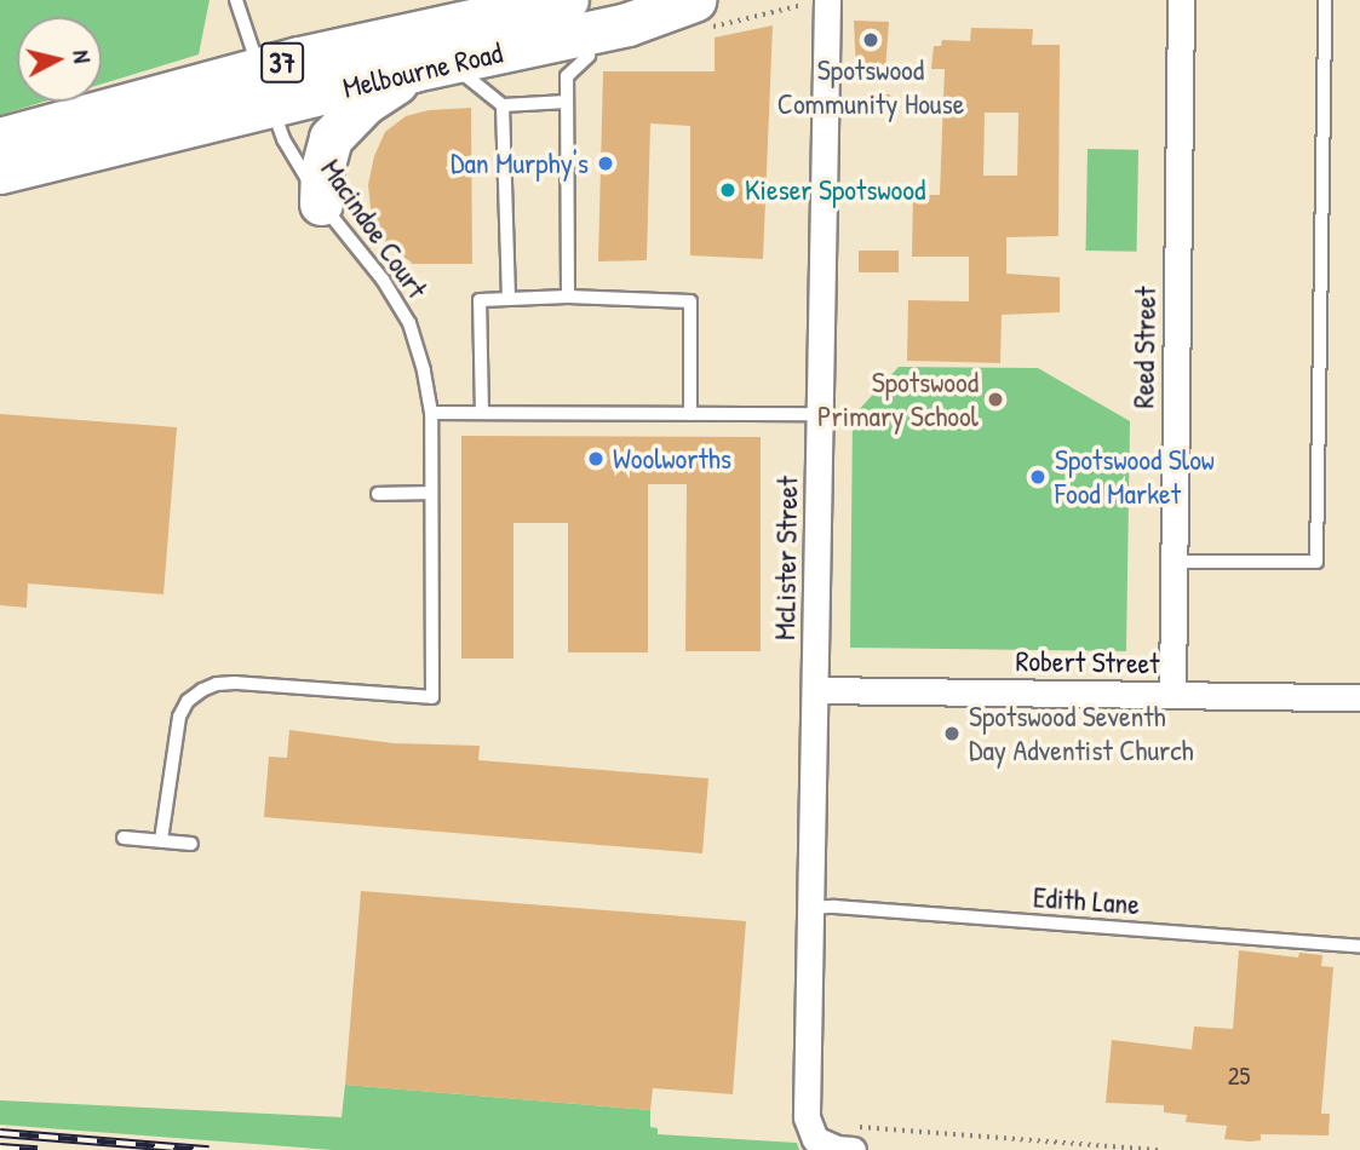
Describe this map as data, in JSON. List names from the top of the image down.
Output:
{
  "streets": {
    "main road": ["37", "Melbourne Road"],
    "street": ["Reed Street", "McLister Street", "Robert Street"],
    "lane": ["Macindoe Court", "Edith Lane"]
  },
  "crossings": [
    ["Melbourne Road", "Macindoe Court"],
    ["Reed Street", "Robert Street"],
    ["McLister Street", "Robert Street"],
    ["McLister Street", "Edith Lane"]
  ],
  "places": [
    "Spotswood Community House",
    "Dan Murphy's",
    "Kieser Spotswood",
    "Spotswood Primary School",
    "Woolworths",
    "Spotswood Slow Food Market",
    "Spotswood Seventh Day Adventist Church"
  ],
  "house_numbers": ["25"],
  "north": "right"
}
